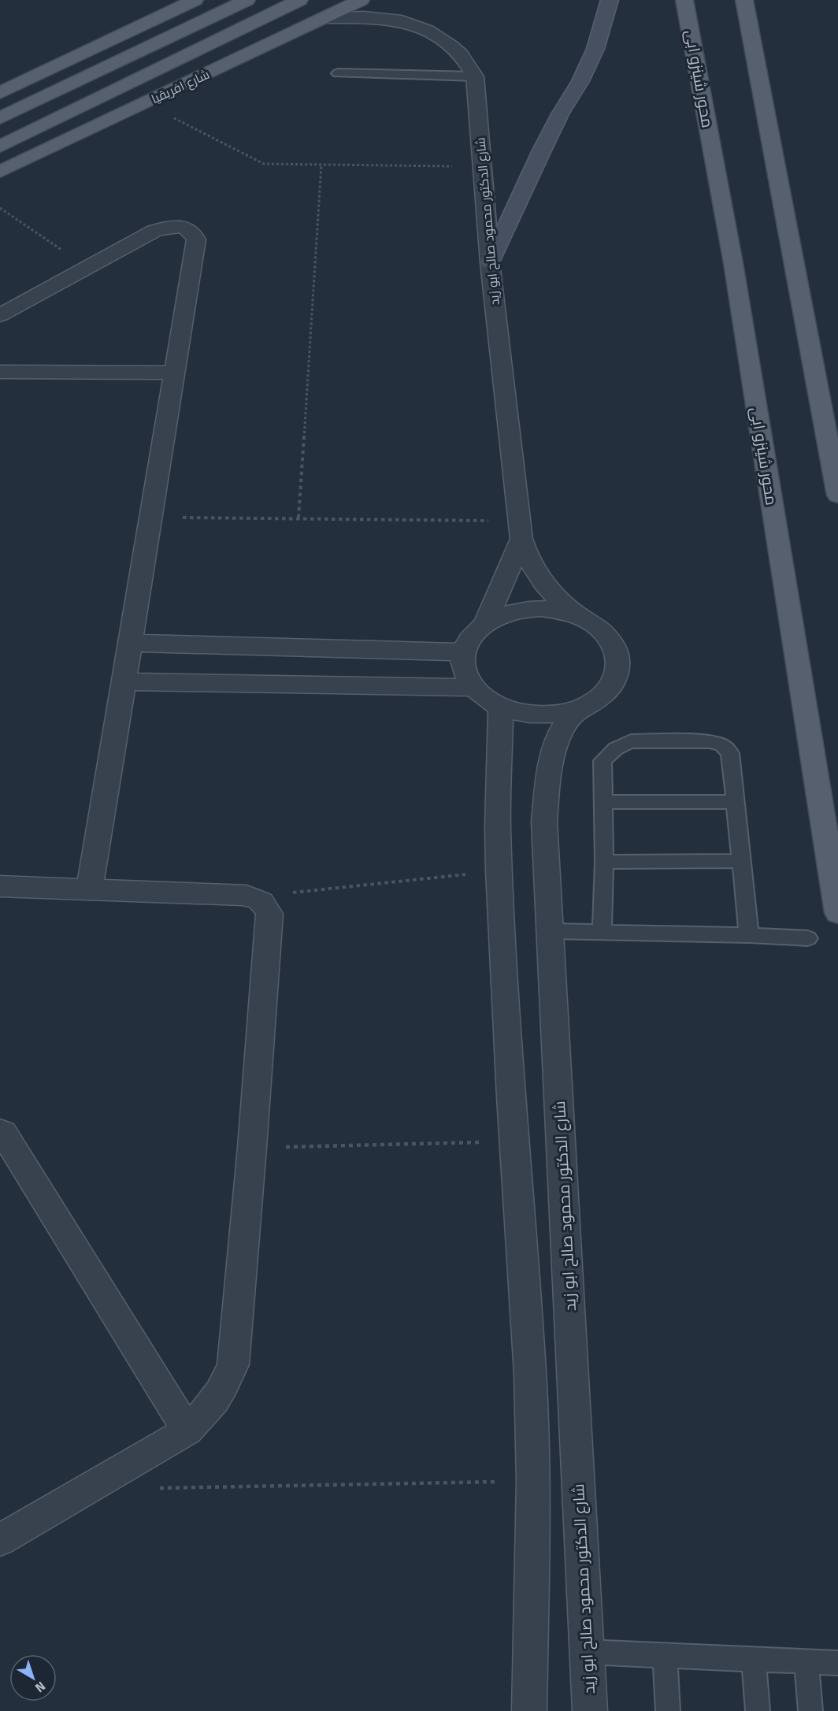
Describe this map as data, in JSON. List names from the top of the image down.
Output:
{
  "streets": {
    "main road": ["محور شينزو ابى", "شارع افريقيا"],
    "street": ["شارع الدكتور محمود صالح ابو زيد"]
  },
  "crossings": [
    ["شارع افريقيا", "شارع الدكتور محمود صالح ابو زيد"]
  ],
  "north": "bottom right"
}
